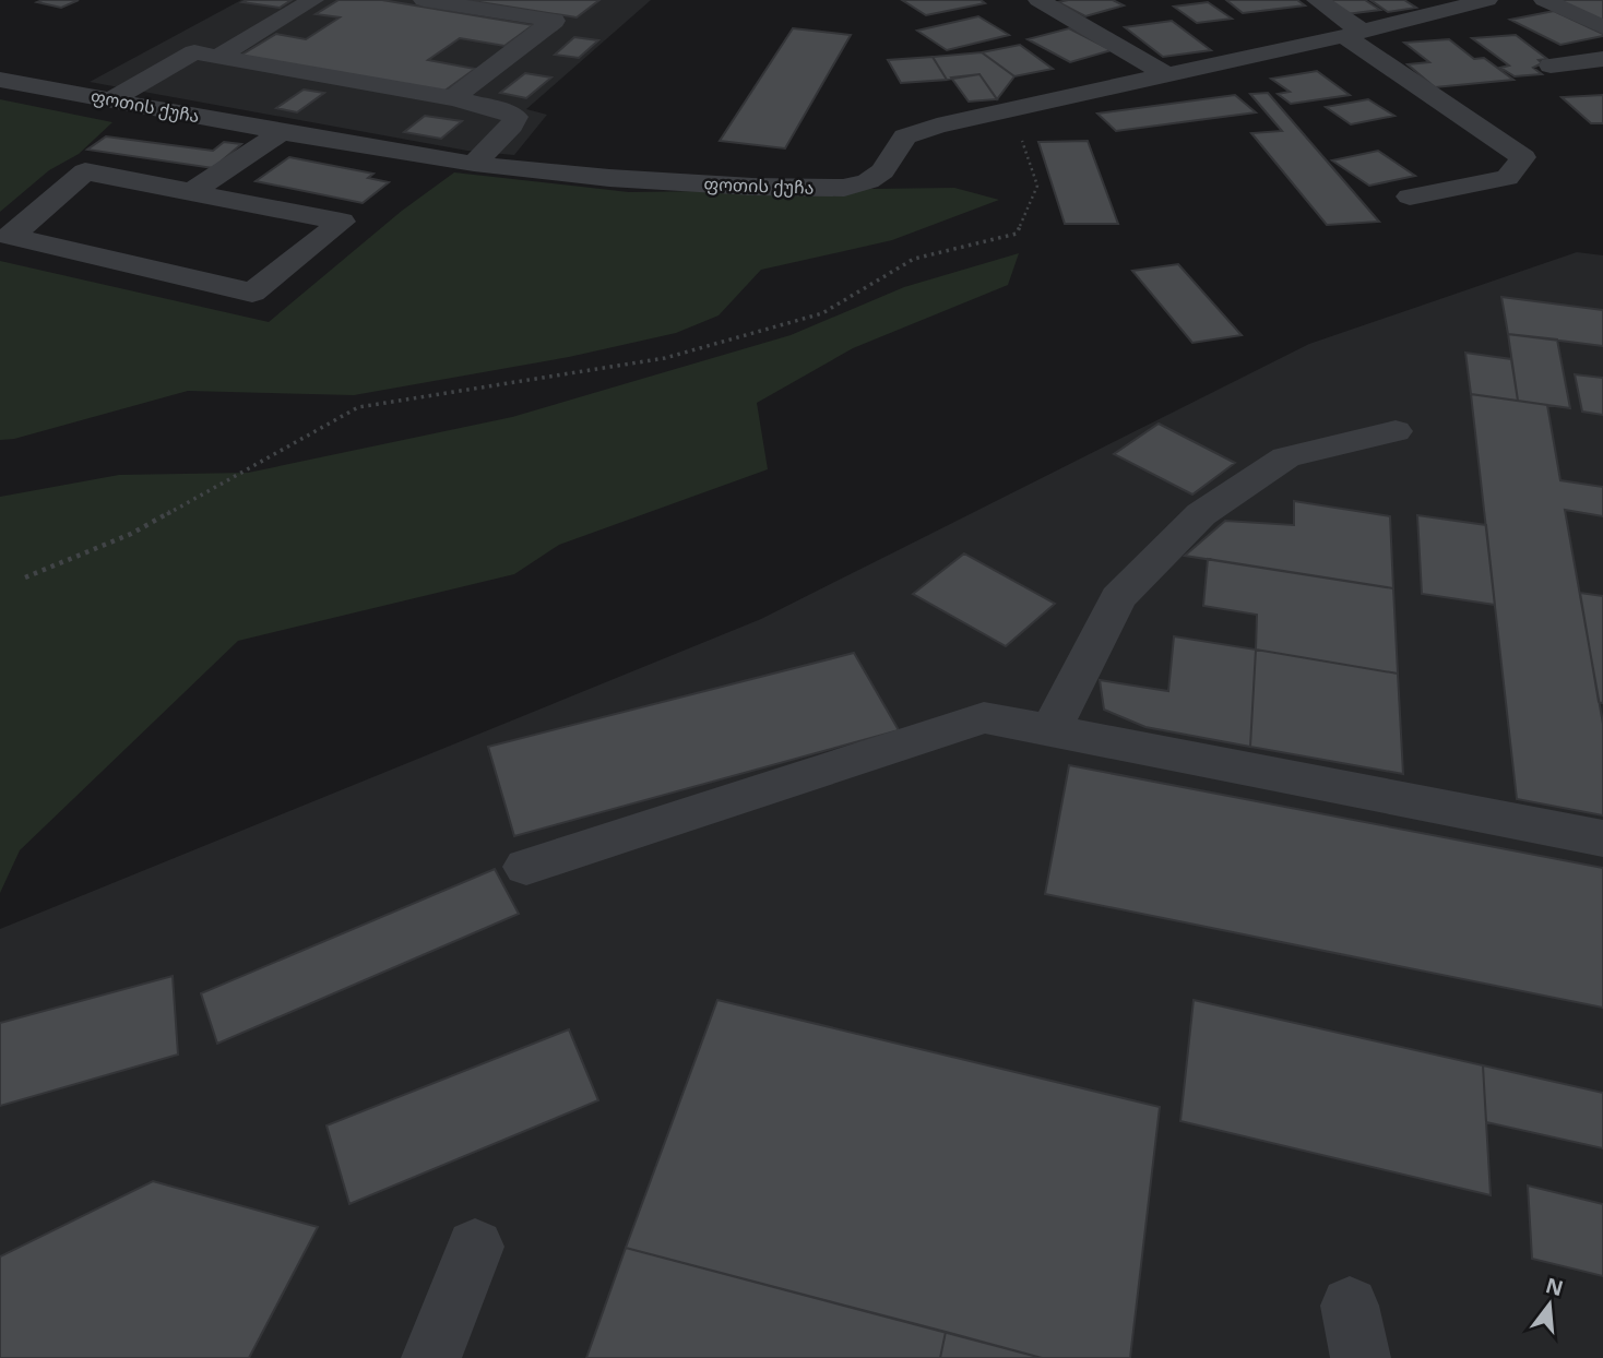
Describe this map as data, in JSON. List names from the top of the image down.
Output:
{
  "streets": {
    "street": ["ფოთის ქუჩა"]
  },
  "north": "top"
}
